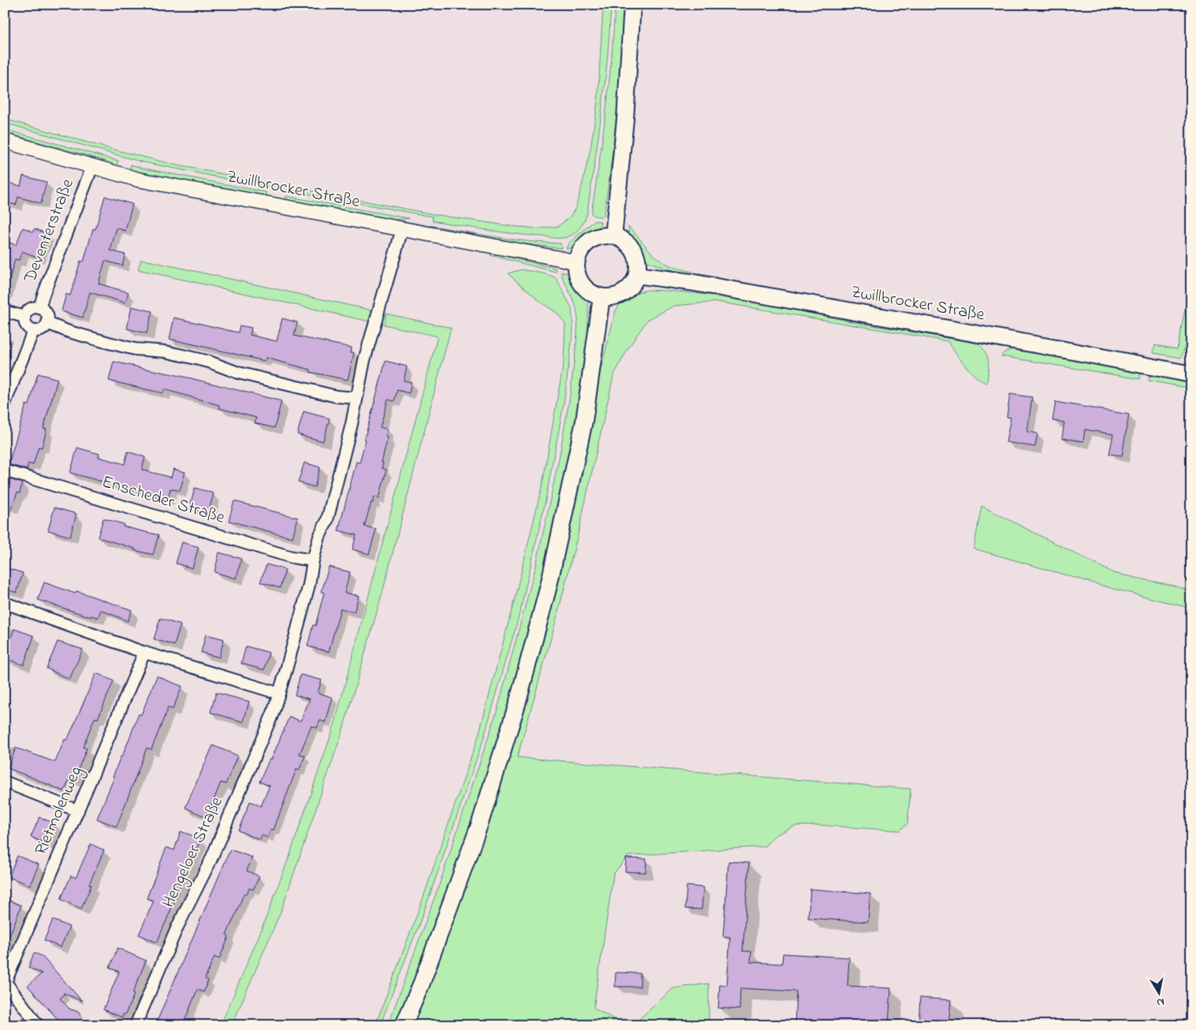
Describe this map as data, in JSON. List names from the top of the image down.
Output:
{
  "streets": {
    "main road": ["Zwillbrocker Straße"],
    "street": [
      "Deventerstraße",
      "Enscheder Straße",
      "Rietmolenweg",
      "Hengeloer Straße"
    ]
  },
  "crossings": [
    ["Zwillbrocker Straße", "Deventerstraße"],
    ["Enscheder Straße", "Hengeloer Straße"]
  ],
  "north": "bottom"
}
